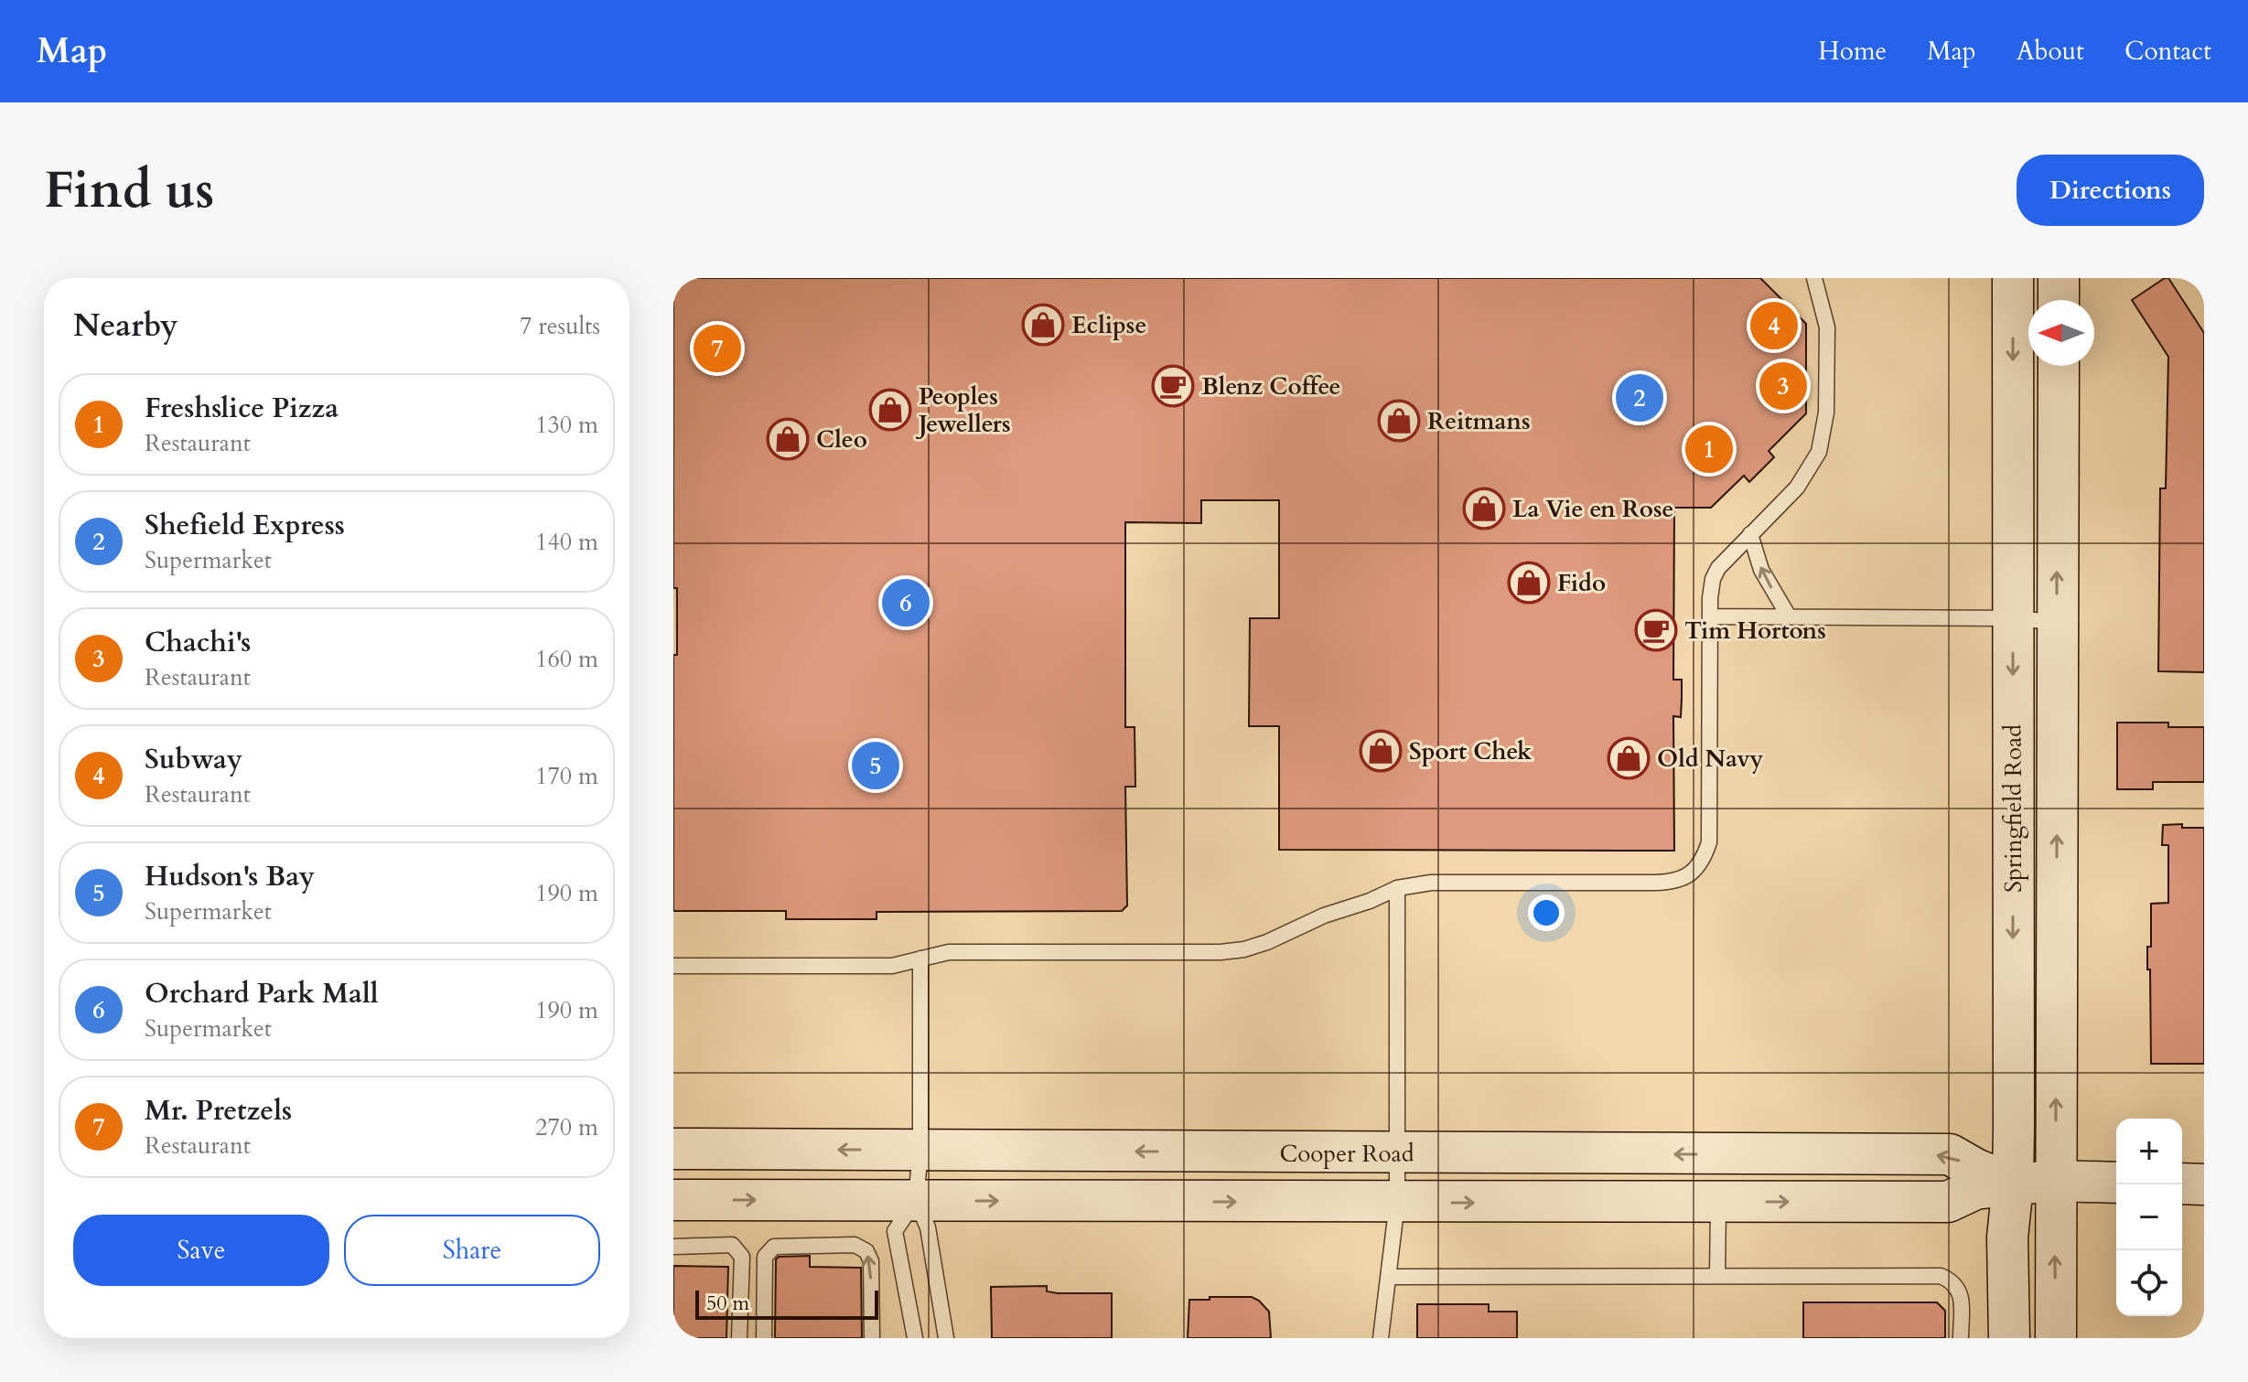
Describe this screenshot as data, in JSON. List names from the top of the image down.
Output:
{
  "streets": {
    "main road": ["Springfield Road", "Cooper Road"]
  },
  "crossings": [
    ["Springfield Road", "Cooper Road"]
  ],
  "places": {
    "shop": [
      "Eclipse",
      "Peoples Jewellers",
      "Reitmans",
      "Cleo",
      "La Vie en Rose",
      "Fido",
      "Sport Chek",
      "Old Navy"
    ],
    "cafe": ["Blenz Coffee", "Tim Hortons"]
  },
  "scale_bar": "50 m",
  "north": "left",
  "page": {
    "header": "Map",
    "nav": [
      "Home",
      "Map",
      "About",
      "Contact"
    ],
    "buttons": [
      "Directions",
      ["Save", "Share"]
    ],
    "title": "Find us",
    "heading": ["Nearby", "7 results"],
    "pins": [
      "4",
      "7",
      "3",
      "2",
      "1",
      "6",
      "5"
    ],
    "list": [
      {
        "mark": "1",
        "name": "Freshslice Pizza",
        "note": "Restaurant",
        "value": "130 m"
      },
      {
        "mark": "2",
        "name": "Shefield Express",
        "note": "Supermarket",
        "value": "140 m"
      },
      {
        "mark": "3",
        "name": "Chachi's",
        "note": "Restaurant",
        "value": "160 m"
      },
      {
        "mark": "4",
        "name": "Subway",
        "note": "Restaurant",
        "value": "170 m"
      },
      {
        "mark": "5",
        "name": "Hudson's Bay",
        "note": "Supermarket",
        "value": "190 m"
      },
      {
        "mark": "6",
        "name": "Orchard Park Mall",
        "note": "Supermarket",
        "value": "190 m"
      },
      {
        "mark": "7",
        "name": "Mr. Pretzels",
        "note": "Restaurant",
        "value": "270 m"
      }
    ],
    "map_buttons": ["+", "−"],
    "scale": "50 m"
  }
}
